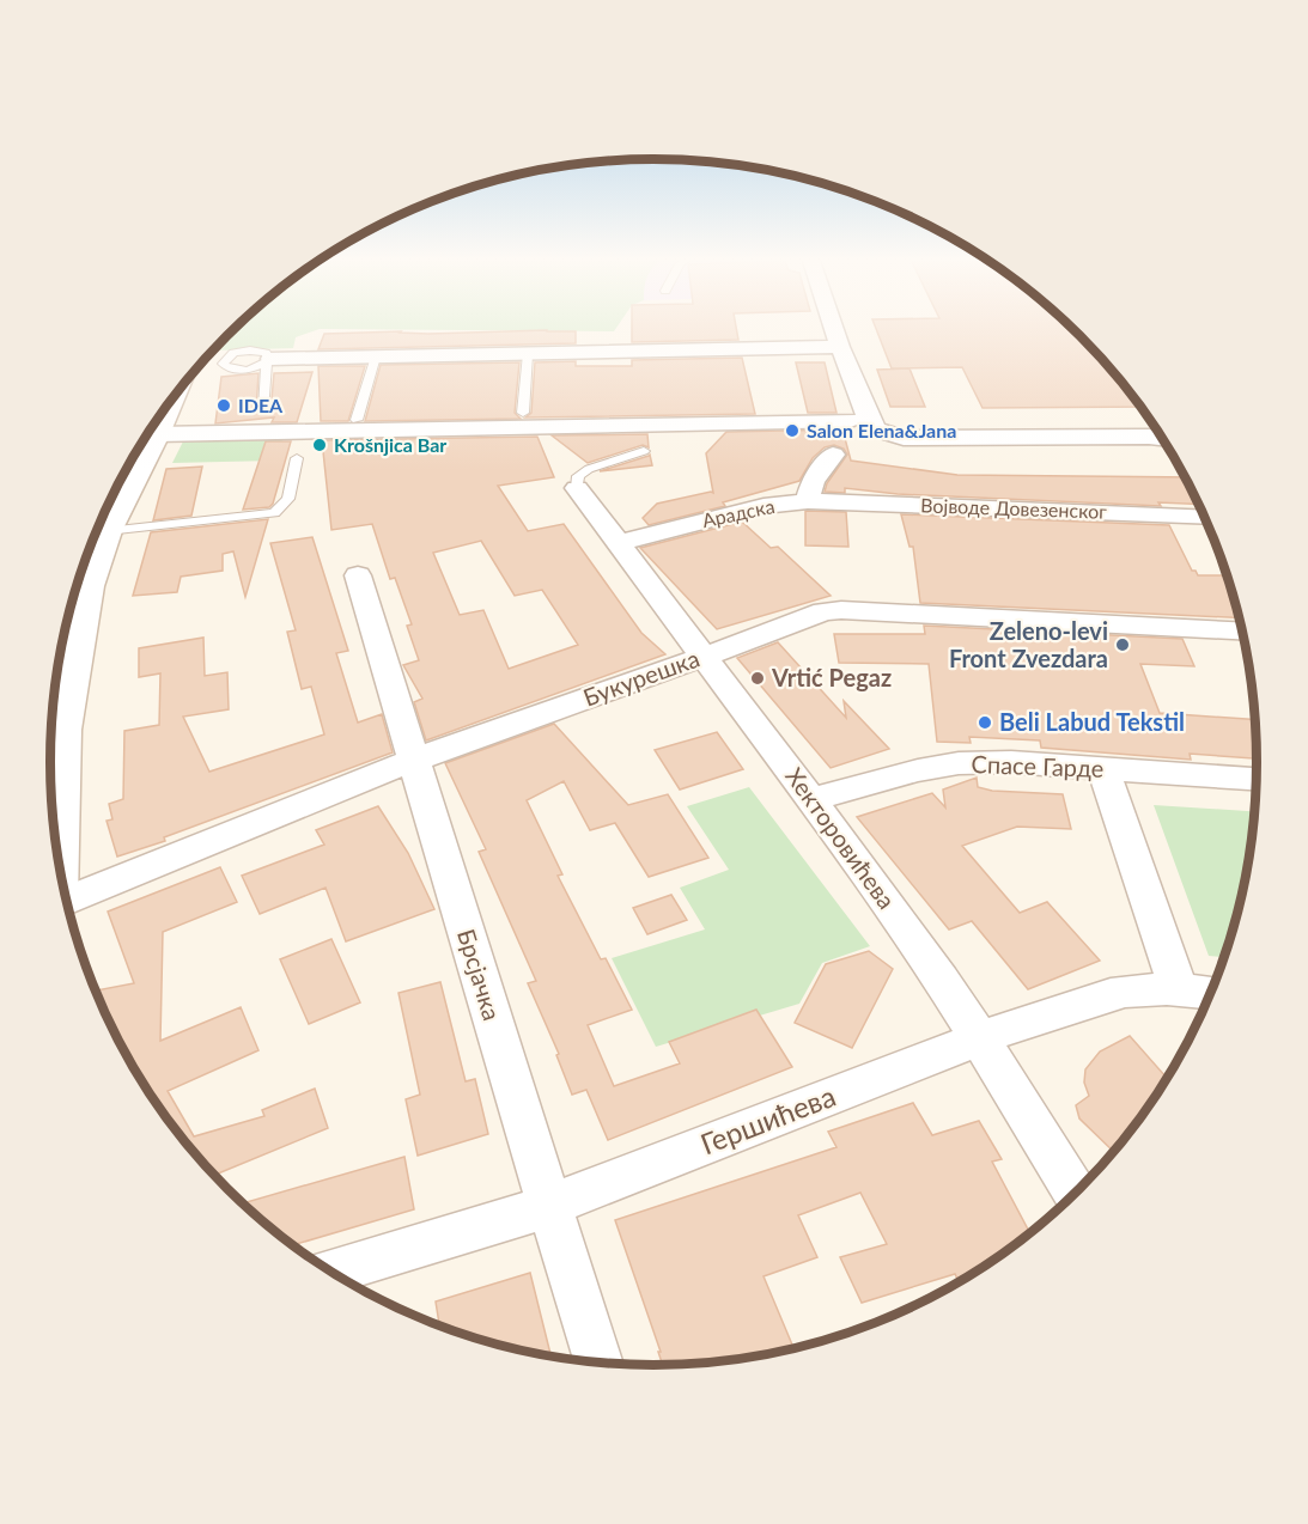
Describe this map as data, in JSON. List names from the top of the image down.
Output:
{
  "streets": {
    "street": [
      "Војводе Довезенског",
      "Арадска",
      "Букурешка",
      "Спасе Гарде",
      "Хекторовићева",
      "Брсјачка",
      "Гершићева"
    ]
  },
  "crossings": [
    ["Војводе Довезенског", "Арадска"],
    ["Арадска", "Хекторовићева"],
    ["Букурешка", "Хекторовићева"],
    ["Букурешка", "Брсјачка"],
    ["Спасе Гарде", "Хекторовићева"],
    ["Хекторовићева", "Гершићева"],
    ["Брсјачка", "Гершићева"]
  ],
  "places": [
    "IDEA",
    "Salon Elena&Jana",
    "Krošnjica Bar",
    "Zeleno-levi Front Zvezdara",
    "Vrtić Pegaz",
    "Beli Labud Tekstil"
  ]
}
